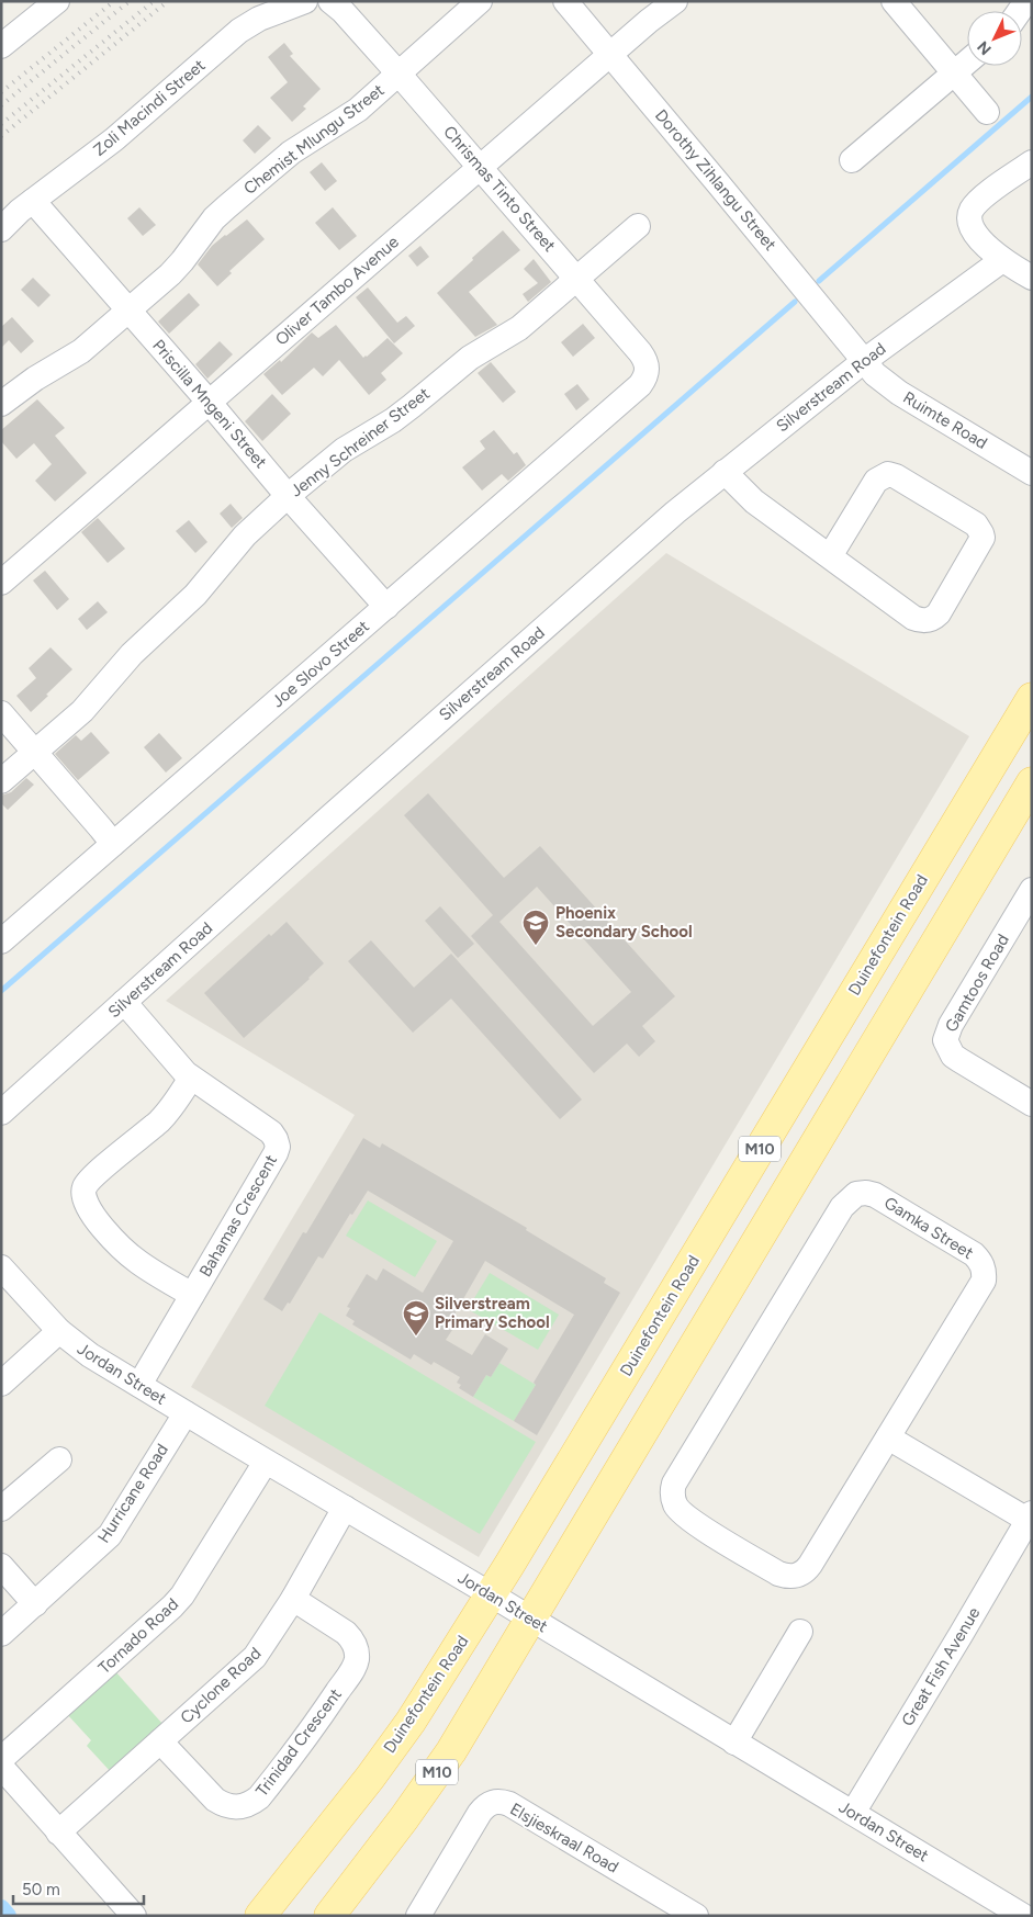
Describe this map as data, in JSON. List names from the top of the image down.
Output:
{
  "streets": {
    "main road": ["Duinefontein Road", "M10"],
    "street": [
      "Zoli Macindi Street",
      "Chemist Mlungu Street",
      "Dorothy Zihlangu Street",
      "Chrismas Tinto Street",
      "Oliver Tambo Avenue",
      "Silverstream Road",
      "Priscilla Mngeni Street",
      "Ruimte Road",
      "Jenny Schreiner Street",
      "Joe Slovo Street",
      "Gamtoos Road",
      "Bahamas Crescent",
      "Gamka Street",
      "Jordan Street",
      "Hurricane Road",
      "Tornado Road",
      "Great Fish Avenue",
      "Cyclone Road",
      "Trinidad Crescent",
      "Elsjieskraal Road"
    ]
  },
  "crossings": [
    ["Zoli Macindi Street", "Priscilla Mngeni Street"],
    ["Chemist Mlungu Street", "Chrismas Tinto Street"],
    ["Chemist Mlungu Street", "Priscilla Mngeni Street"],
    ["Dorothy Zihlangu Street", "Oliver Tambo Avenue"],
    ["Dorothy Zihlangu Street", "Silverstream Road"],
    ["Dorothy Zihlangu Street", "Ruimte Road"],
    ["Chrismas Tinto Street", "Oliver Tambo Avenue"],
    ["Chrismas Tinto Street", "Jenny Schreiner Street"],
    ["Chrismas Tinto Street", "Joe Slovo Street"],
    ["Oliver Tambo Avenue", "Priscilla Mngeni Street"],
    ["Silverstream Road", "Ruimte Road"],
    ["Silverstream Road", "Bahamas Crescent"],
    ["Priscilla Mngeni Street", "Jenny Schreiner Street"],
    ["Priscilla Mngeni Street", "Joe Slovo Street"],
    ["Duinefontein Road", "Jordan Street"],
    ["M10", "Jordan Street"],
    ["Bahamas Crescent", "Jordan Street"],
    ["Gamka Street", "Great Fish Avenue"],
    ["Jordan Street", "Hurricane Road"],
    ["Jordan Street", "Tornado Road"],
    ["Jordan Street", "Great Fish Avenue"],
    ["Jordan Street", "Cyclone Road"],
    ["Cyclone Road", "Trinidad Crescent"]
  ],
  "places": {
    "school or university": ["Phoenix Secondary School", "Silverstream Primary School"]
  },
  "scale_bar": "50 m",
  "north": "bottom left"
}
